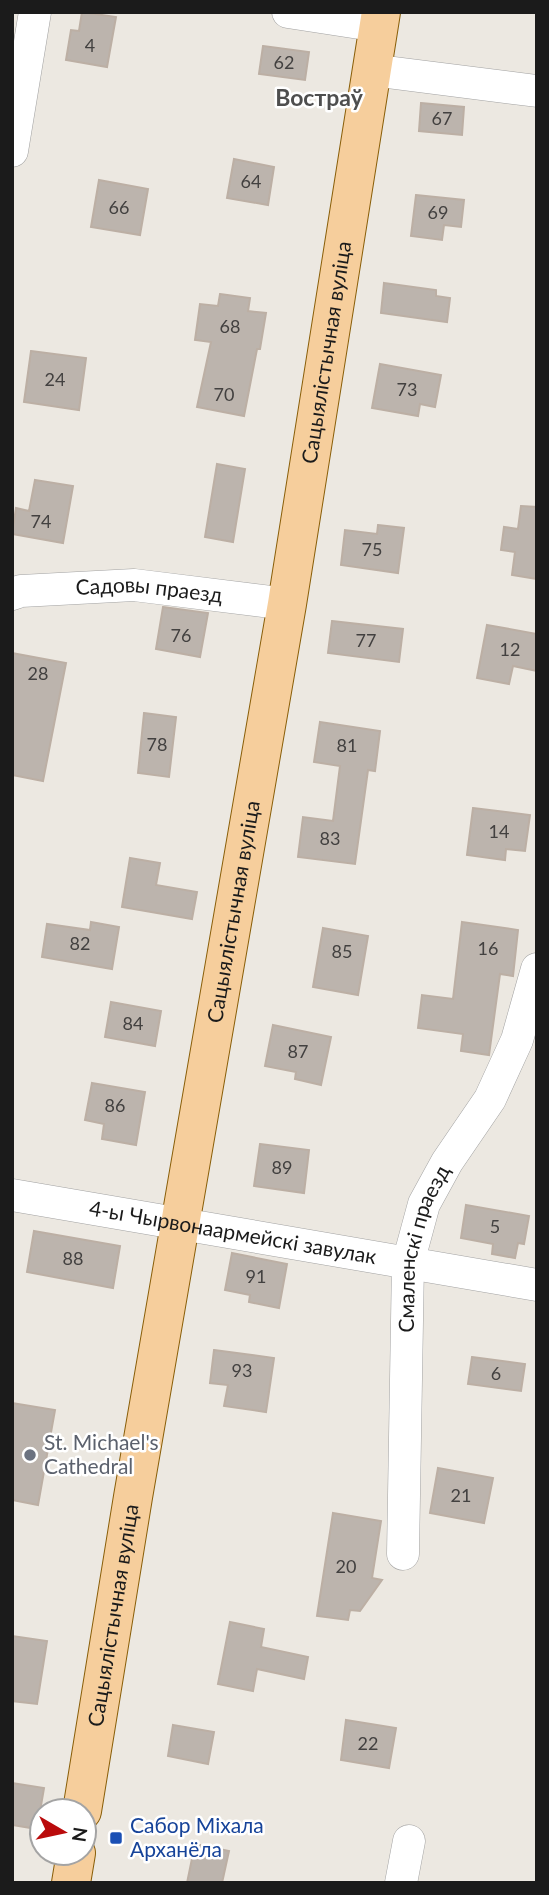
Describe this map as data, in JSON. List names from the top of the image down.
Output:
{
  "streets": {
    "main road": ["Сацыялістычная вуліца"],
    "street": ["Садовы праезд", "4-ы Чырвонаармейскі завулак", "Смаленскі праезд"]
  },
  "crossings": [
    ["Сацыялістычная вуліца", "Садовы праезд"],
    ["Сацыялістычная вуліца", "4-ы Чырвонаармейскі завулак"],
    ["4-ы Чырвонаармейскі завулак", "Смаленскі праезд"]
  ],
  "districts": ["Востраў"],
  "places": {
    "other": ["St. Michael's Cathedral"],
    "transit": ["Сабор Міхала Арханёла"]
  },
  "house_numbers": [
    "4",
    "62",
    "67",
    "64",
    "66",
    "69",
    "68",
    "24",
    "73",
    "70",
    "74",
    "75",
    "76",
    "77",
    "12",
    "28",
    "78",
    "81",
    "14",
    "83",
    "82",
    "16",
    "85",
    "84",
    "87",
    "86",
    "89",
    "5",
    "88",
    "91",
    "93",
    "6",
    "21",
    "20",
    "22"
  ],
  "north": "right"
}
